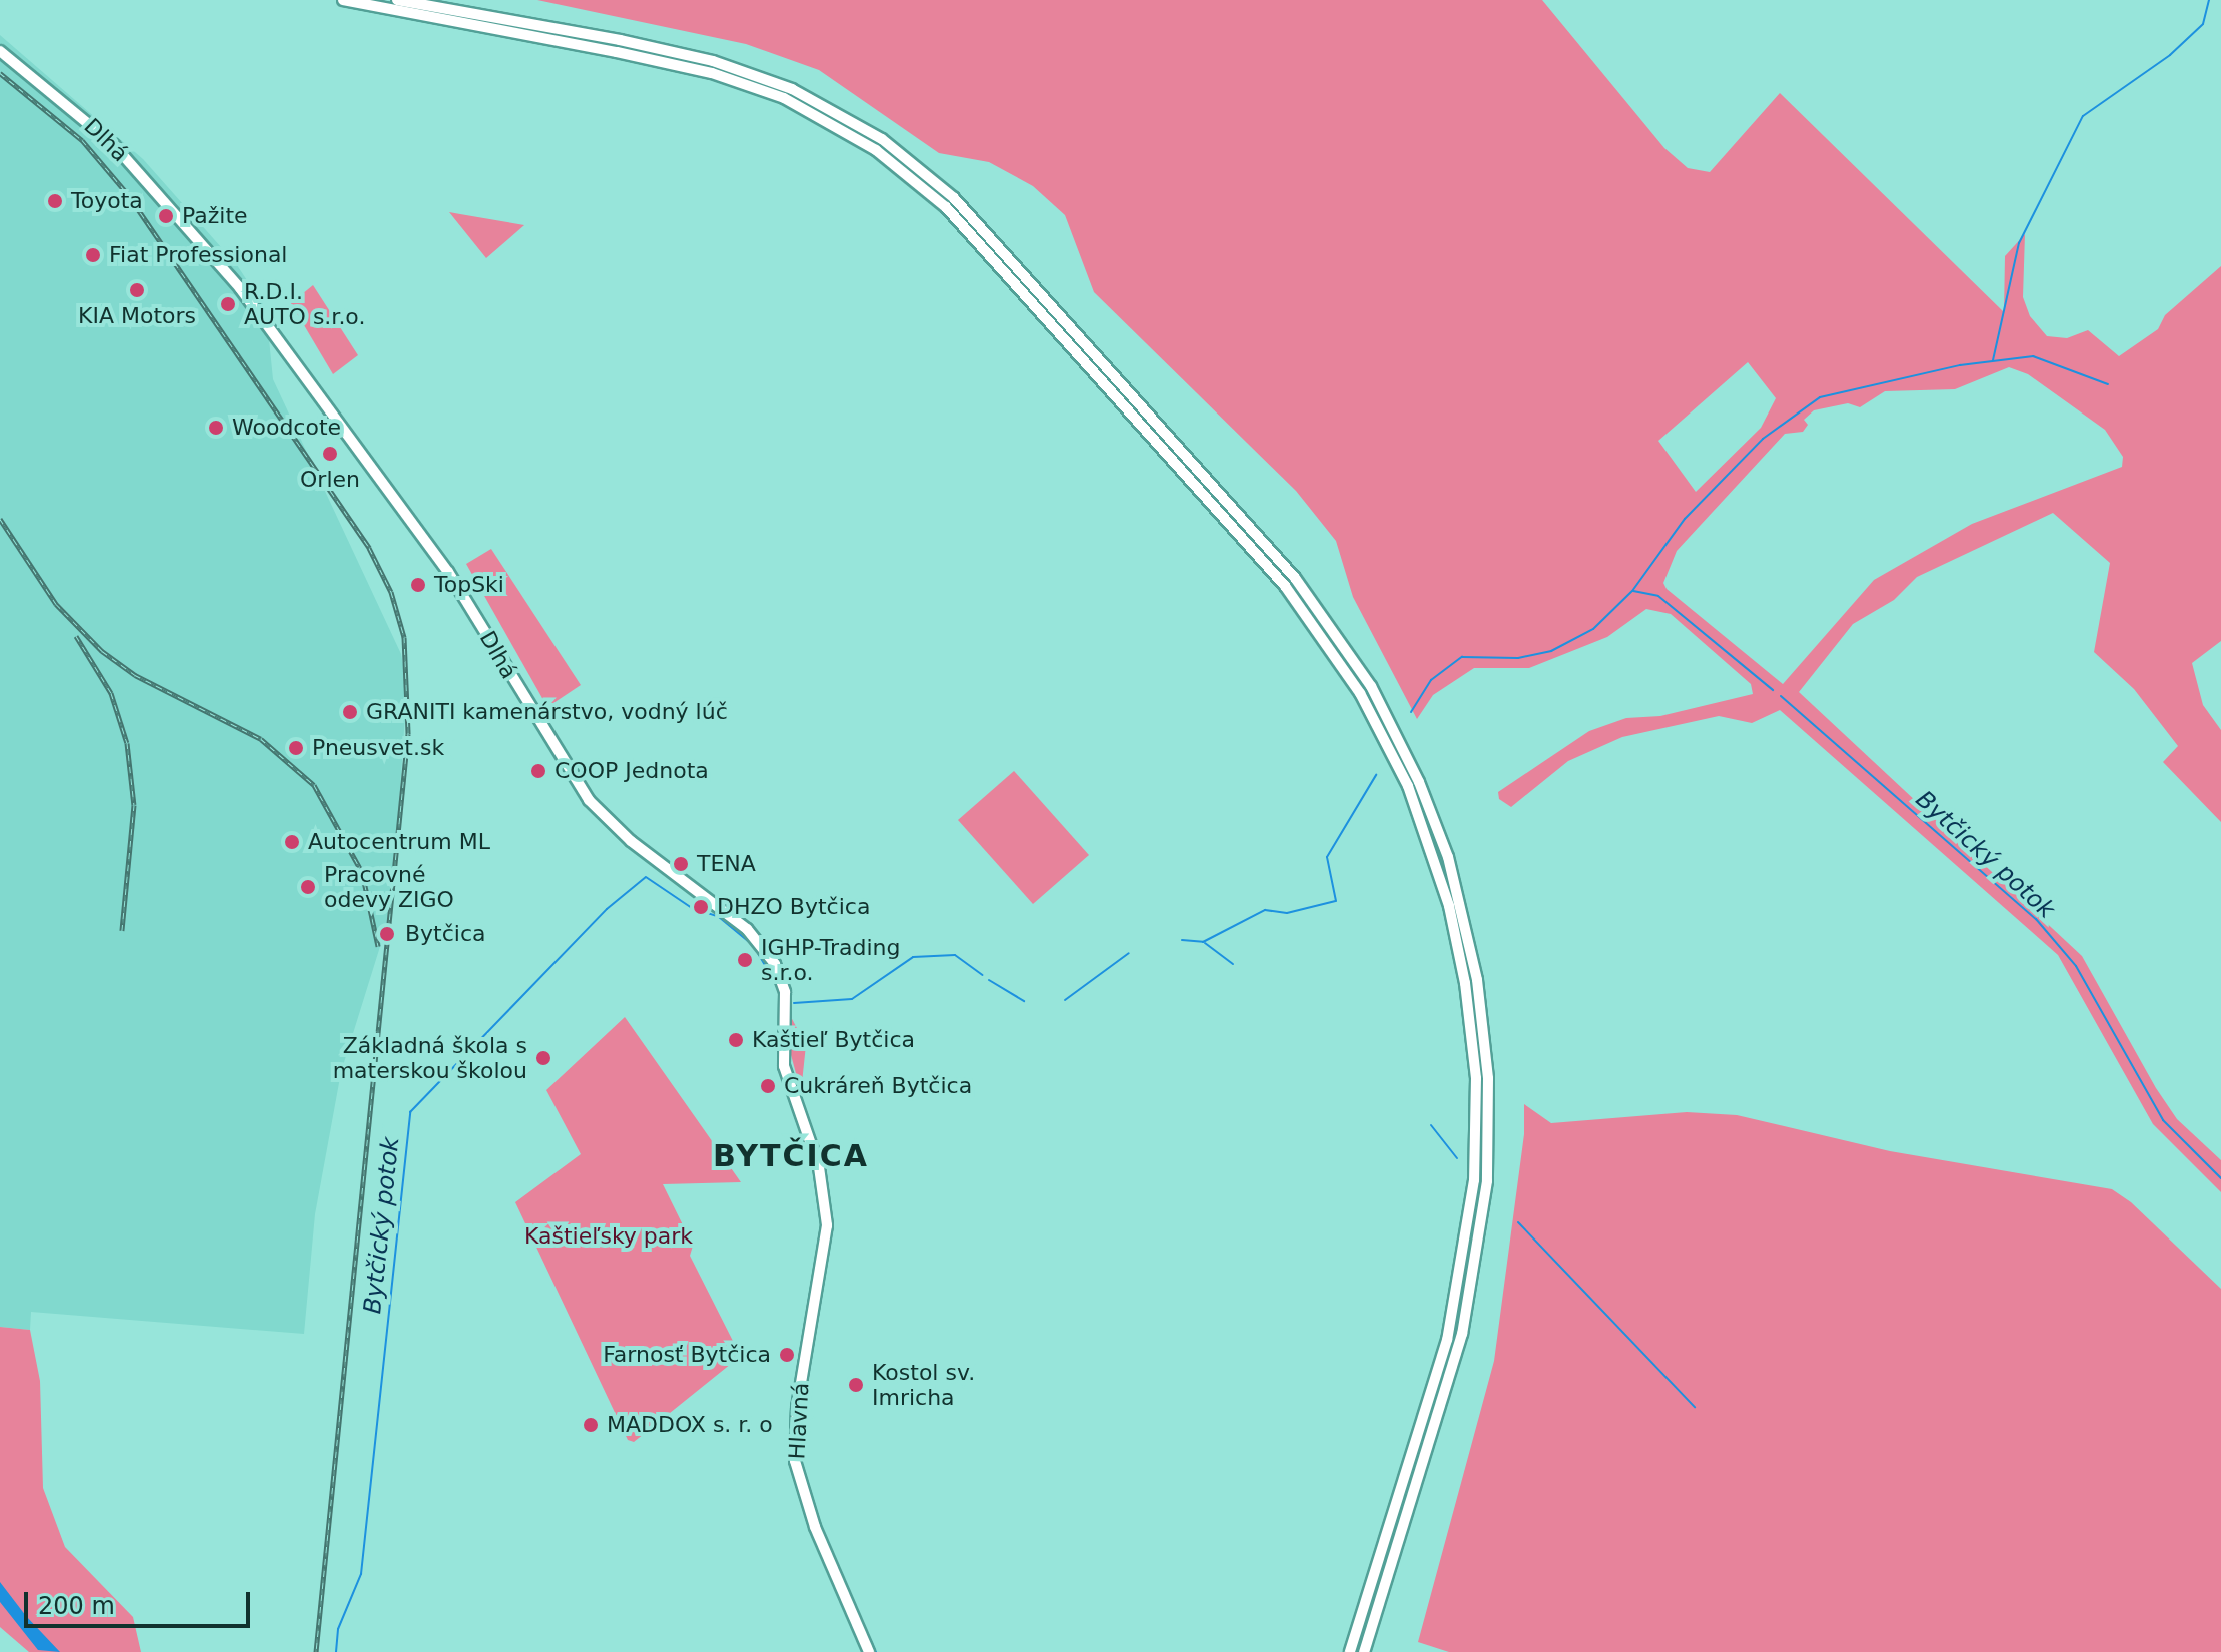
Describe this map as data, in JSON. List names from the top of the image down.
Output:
{
  "streets": {
    "main road": ["Dlhá", "Hlavná"]
  },
  "crossings": [
    ["Dlhá", "Hlavná"]
  ],
  "districts": ["BYTČICA"],
  "water": ["Bytčický potok"],
  "parks": ["Kaštieľsky park"],
  "places": [
    "Toyota",
    "Pažite",
    "Fiat Professional",
    "KIA Motors",
    "R.D.I. AUTO s.r.o.",
    "Woodcote",
    "Orlen",
    "TopSki",
    "GRANITI kamenárstvo, vodný lúč",
    "Pneusvet.sk",
    "COOP Jednota",
    "Autocentrum ML",
    "TENA",
    "Pracovné odevy ZIGO",
    "DHZO Bytčica",
    "Bytčica",
    "IGHP-Trading s.r.o.",
    "Kaštieľ Bytčica",
    "Základná škola s materskou školou",
    "Cukráreň Bytčica",
    "Farnosť Bytčica",
    "Kostol sv. Imricha",
    "MADDOX s. r. o"
  ],
  "scale_bar": "200 m"
}
